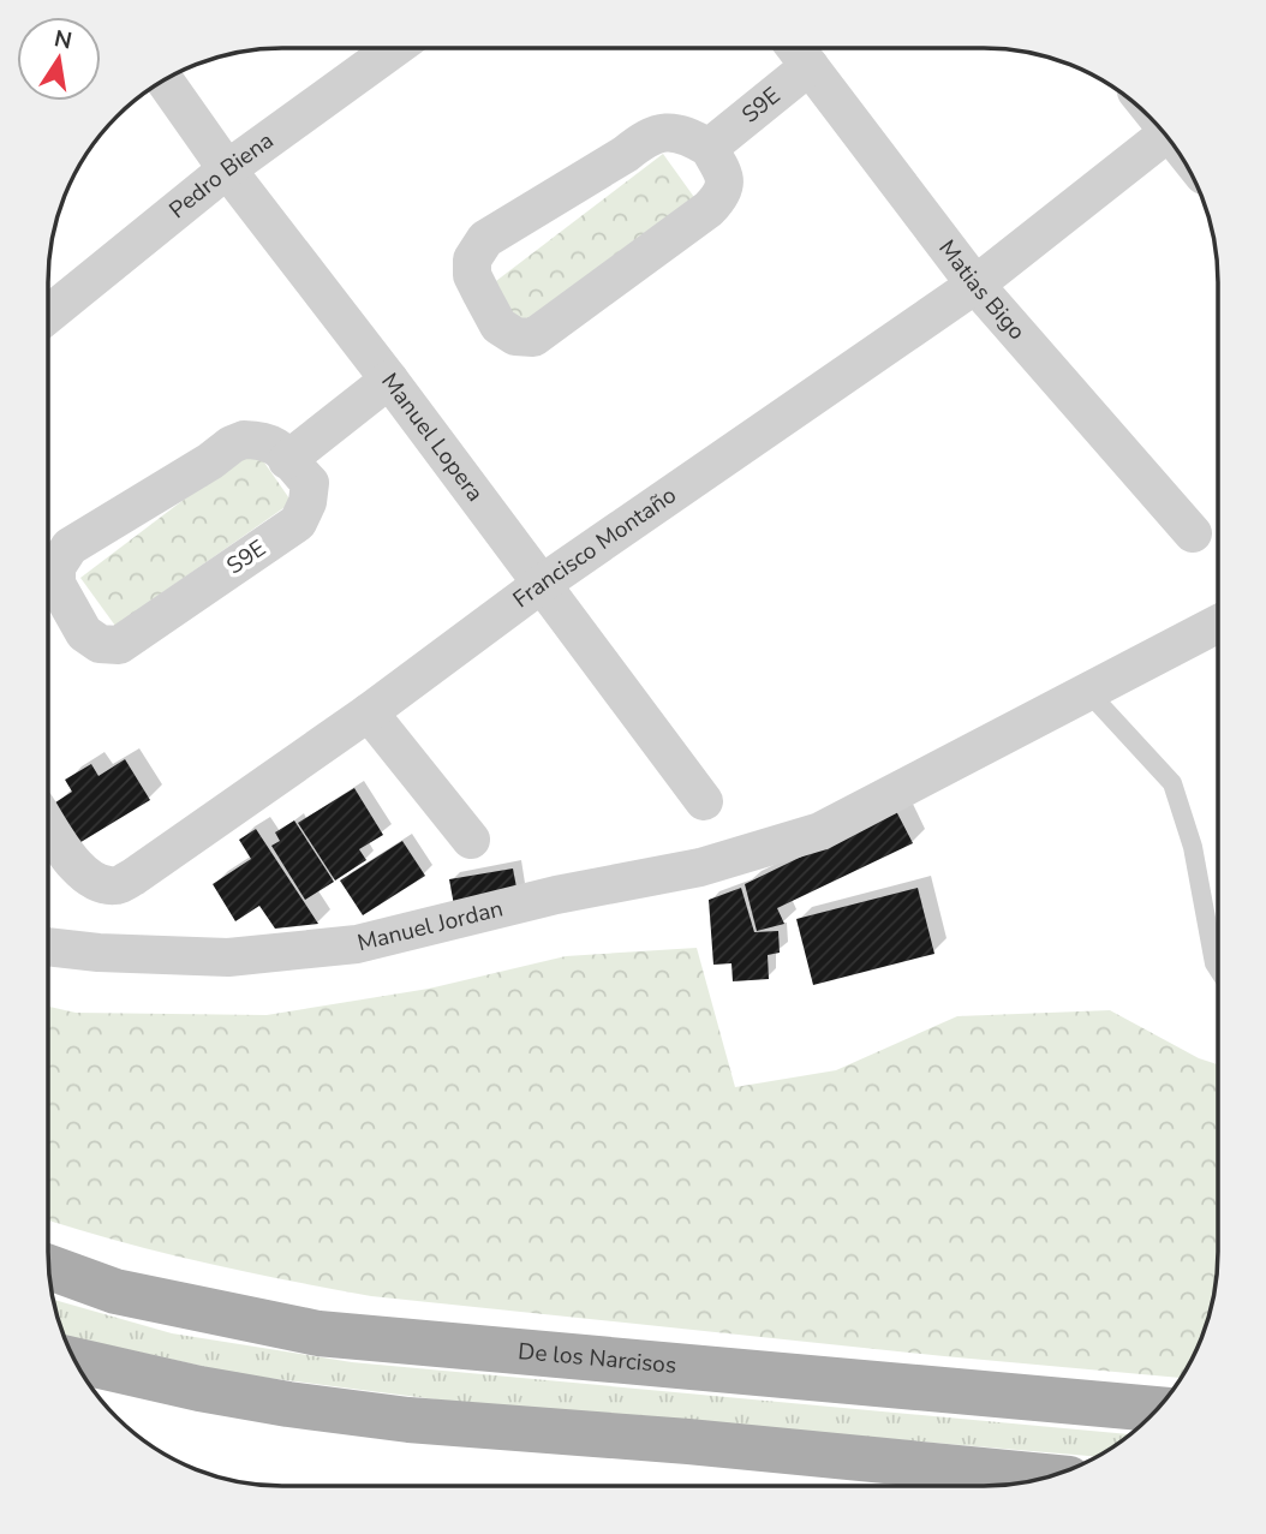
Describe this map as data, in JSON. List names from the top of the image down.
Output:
{
  "streets": {
    "main road": ["De los Narcisos"],
    "street": [
      "S9E",
      "Pedro Biena",
      "Matias Bigo",
      "Manuel Lopera",
      "Francisco Montaño",
      "Manuel Jordan"
    ]
  },
  "crossings": [
    ["S9E", "Matias Bigo"],
    ["Pedro Biena", "Manuel Lopera"],
    ["Matias Bigo", "Francisco Montaño"],
    ["Manuel Lopera", "Francisco Montaño"]
  ],
  "north": "top"
}
